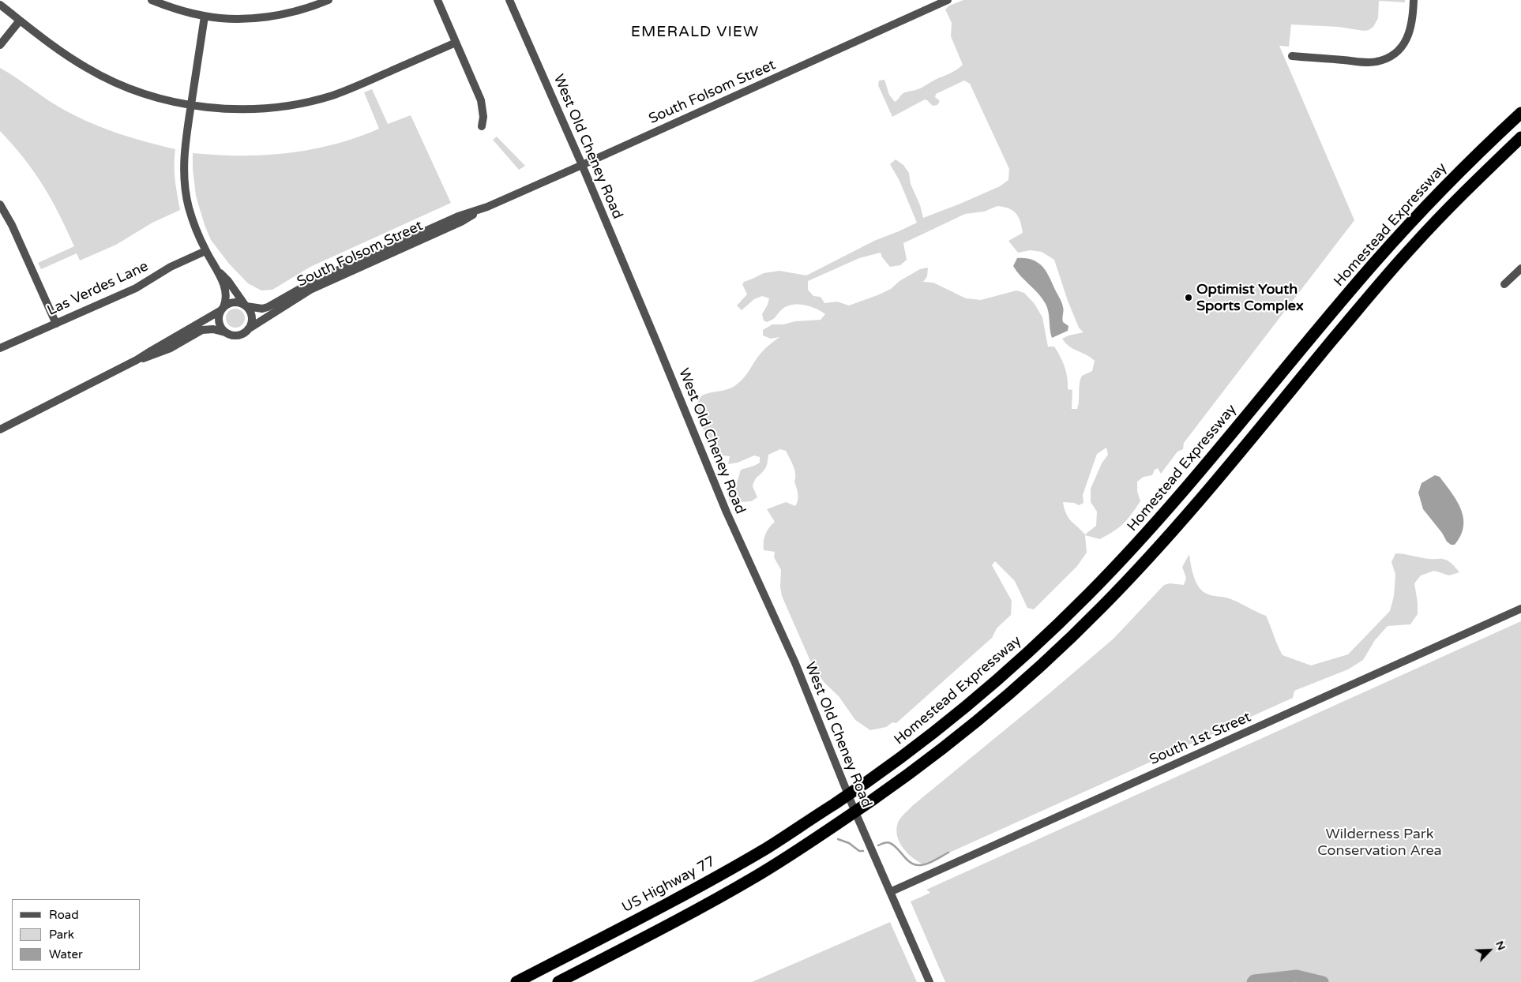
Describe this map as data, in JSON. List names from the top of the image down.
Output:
{
  "streets": {
    "highway": ["Homestead Expressway", "US Highway 77"],
    "street": [
      "South Folsom Street",
      "West Old Cheney Road",
      "Las Verdes Lane",
      "South 1st Street"
    ]
  },
  "crossings": [
    ["South Folsom Street", "West Old Cheney Road"],
    ["West Old Cheney Road", "Homestead Expressway"],
    ["West Old Cheney Road", "South 1st Street"],
    ["Homestead Expressway", "US Highway 77"]
  ],
  "districts": ["EMERALD VIEW"],
  "parks": ["Wilderness Park Conservation Area"],
  "places": ["Optimist Youth Sports Complex"],
  "legend": ["Road", "Park", "Water"],
  "north": "top right"
}
